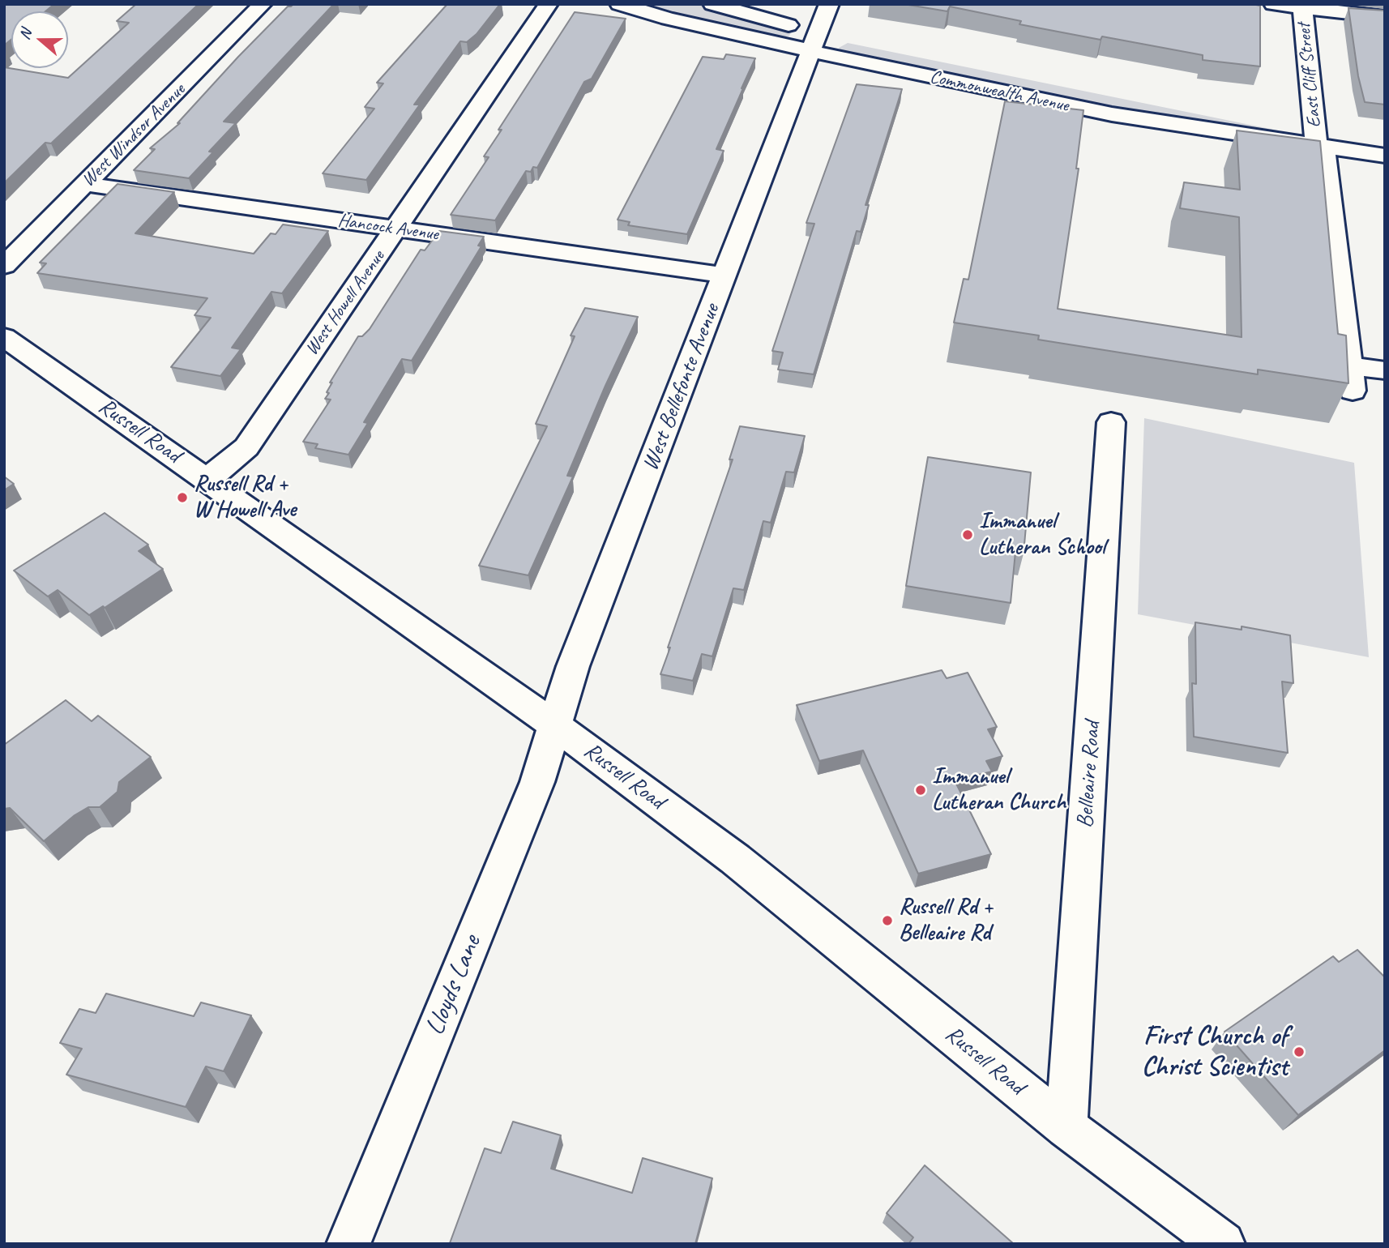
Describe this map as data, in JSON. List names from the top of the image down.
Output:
{
  "streets": {
    "street": [
      "East Cliff Street",
      "Commonwealth Avenue",
      "West Windsor Avenue",
      "Hancock Avenue",
      "West Howell Avenue",
      "West Bellefonte Avenue",
      "Russell Road",
      "Belleaire Road",
      "Lloyds Lane"
    ]
  },
  "crossings": [
    ["East Cliff Street", "Commonwealth Avenue"],
    ["Commonwealth Avenue", "West Bellefonte Avenue"],
    ["West Windsor Avenue", "Hancock Avenue"],
    ["Hancock Avenue", "West Howell Avenue"],
    ["Hancock Avenue", "West Bellefonte Avenue"],
    ["West Howell Avenue", "Russell Road"],
    ["West Bellefonte Avenue", "Russell Road"],
    ["West Bellefonte Avenue", "Lloyds Lane"],
    ["Russell Road", "Belleaire Road"],
    ["Russell Road", "Lloyds Lane"]
  ],
  "places": [
    "Russell Rd + W Howell Ave",
    "Immanuel Lutheran School",
    "Immanuel Lutheran Church",
    "Russell Rd + Belleaire Rd",
    "First Church of Christ Scientist"
  ],
  "north": "left"
}
